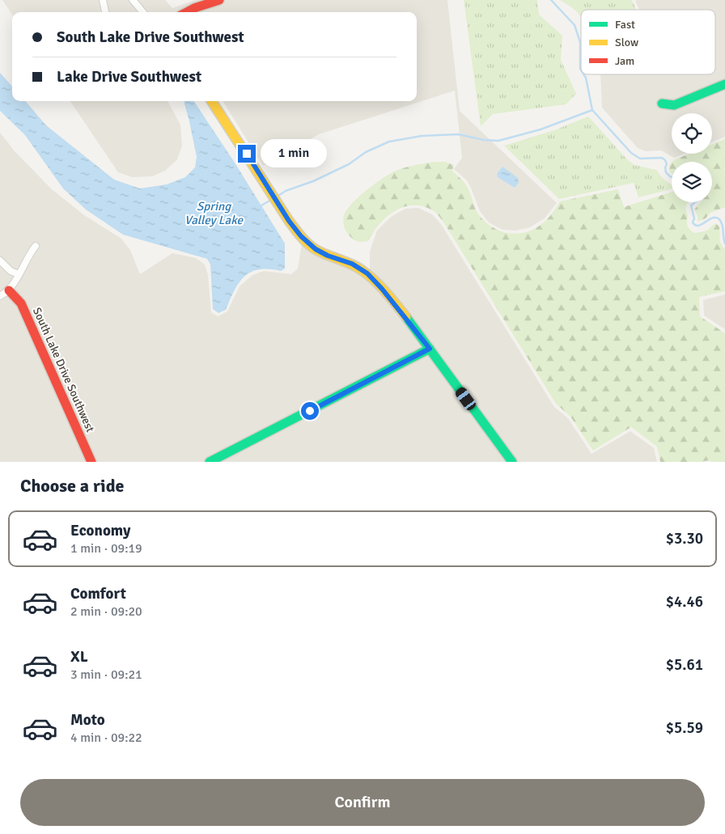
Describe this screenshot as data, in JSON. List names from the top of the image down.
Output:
{
  "streets": {
    "street": ["South Lake Drive Southwest"]
  },
  "water": ["Spring Valley Lake"],
  "legend": ["Fast", "Slow", "Jam"],
  "page": {
    "banner": ["South Lake Drive Southwest", "Lake Drive Southwest"],
    "bubble": "1 min",
    "heading": "Choose a ride",
    "list": [
      {
        "name": "Economy",
        "note": "1 min · 09:19",
        "value": "$3.30"
      },
      {
        "name": "Comfort",
        "note": "2 min · 09:20",
        "value": "$4.46"
      },
      {
        "name": "XL",
        "note": "3 min · 09:21",
        "value": "$5.61"
      },
      {
        "name": "Moto",
        "note": "4 min · 09:22",
        "value": "$5.59"
      }
    ],
    "buttons": "Confirm"
  }
}
